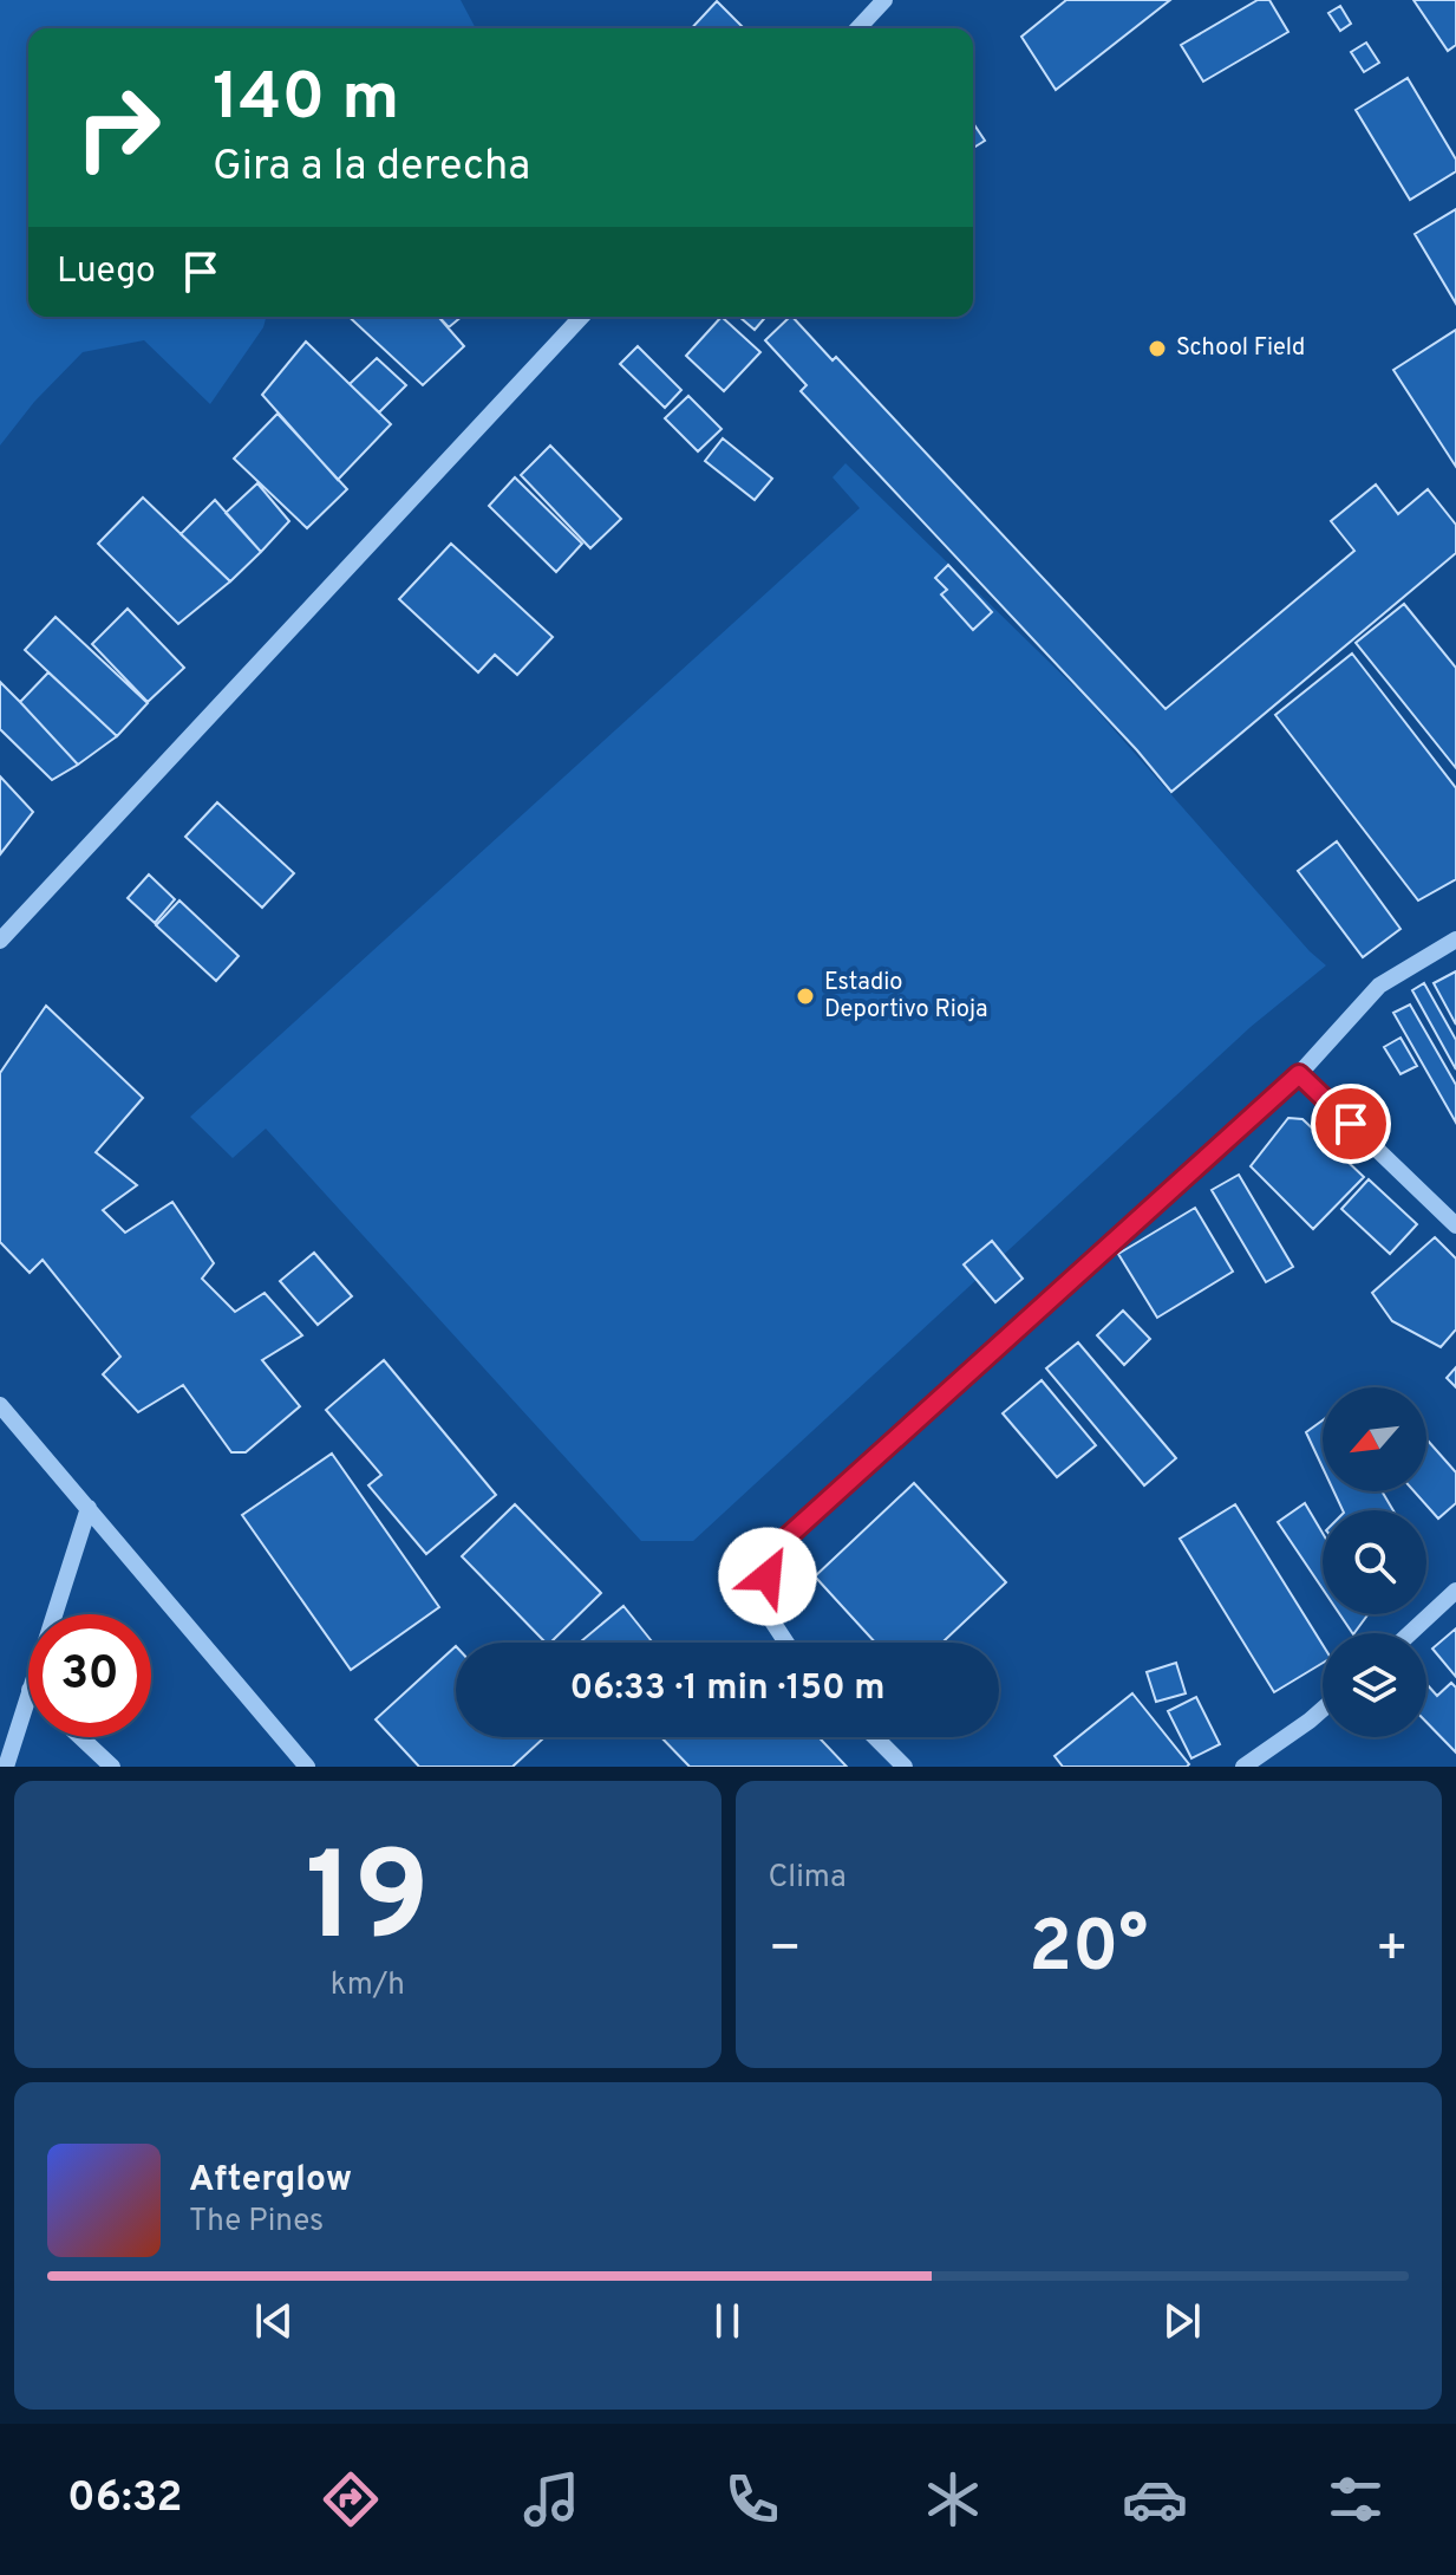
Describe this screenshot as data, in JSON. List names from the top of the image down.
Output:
{
  "places": ["School Field", "Estadio Deportivo Rioja"],
  "north": "bottom left",
  "page": {
    "turn": ["140 m", "Gira a la derecha"],
    "then": "Luego",
    "limit": "30",
    "trip": "06:33 · 1 min · 150 m",
    "tile": [
      ["19", "km/h"],
      "Clima"
    ],
    "heat": ["−", "20°", "+"],
    "song": ["Afterglow", "The Pines"],
    "tabs": "06:32"
  }
}
